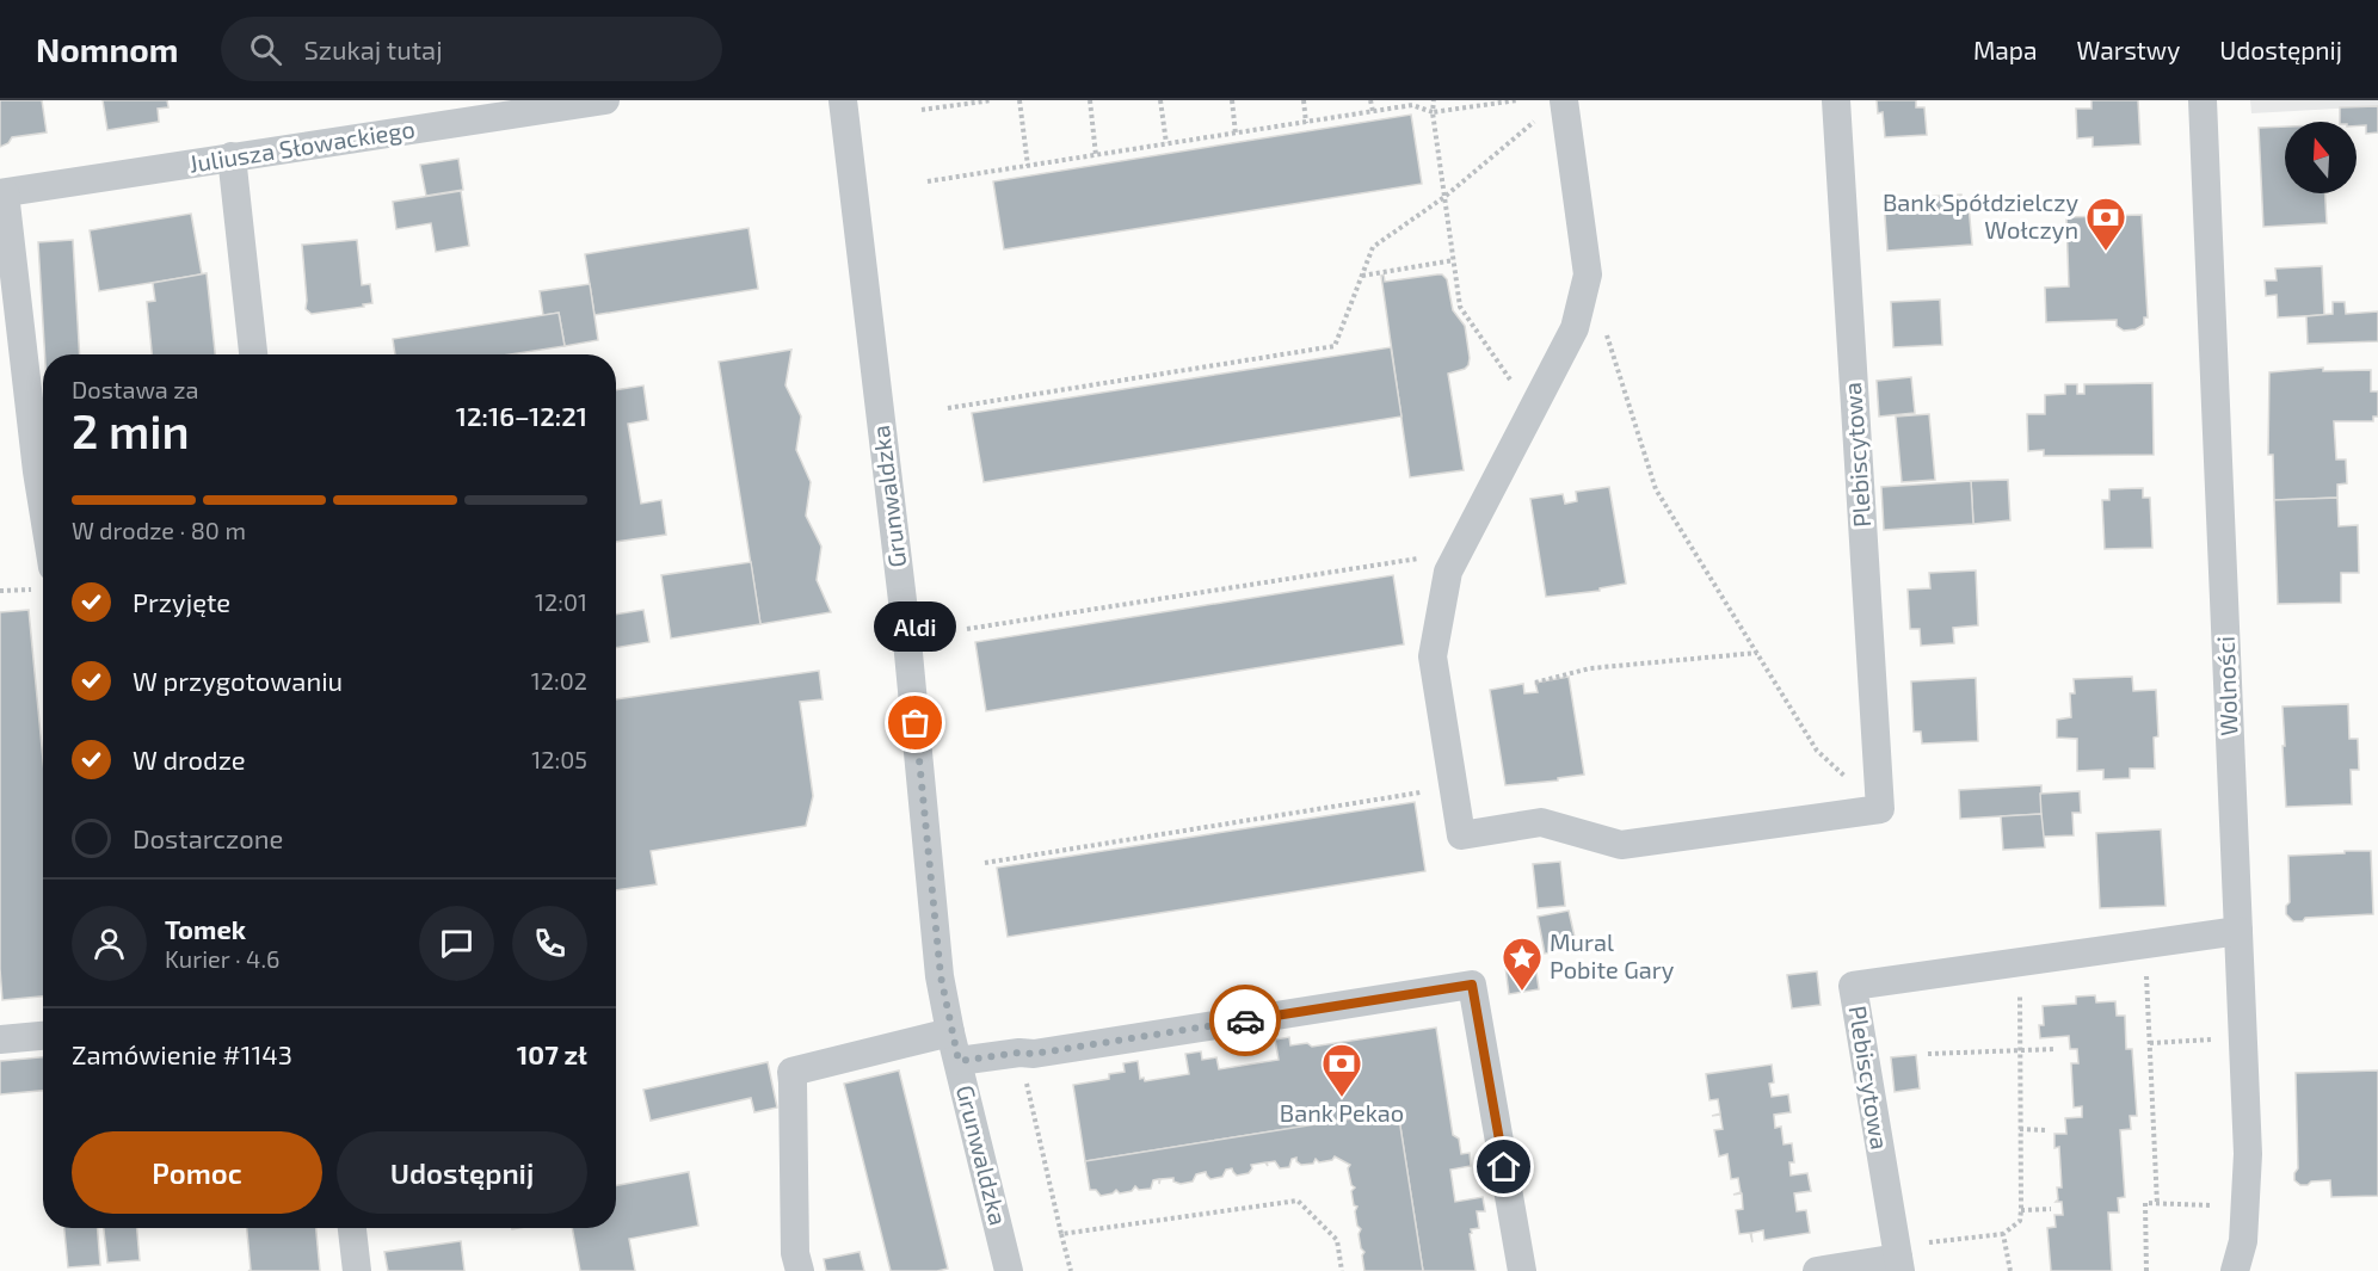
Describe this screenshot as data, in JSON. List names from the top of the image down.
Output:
{
  "streets": {
    "street": [
      "Juliusza Słowackiego",
      "Plebiscytowa",
      "Grunwaldzka",
      "Wolności"
    ]
  },
  "crossings": [
    ["Plebiscytowa", "Wolności"]
  ],
  "places": {
    "bank": ["Bank Spółdzielczy Wołczyn", "Bank Pekao"],
    "other": ["Aldi"],
    "place": ["Mural Pobite Gary"]
  },
  "north": "top",
  "page": {
    "header": "Nomnom",
    "search": "Szukaj tutaj",
    "nav": ["Mapa", "Warstwy", "Udostępnij"],
    "heading": ["2 min", "Dostawa za", "12:16–12:21"],
    "panel": [
      "Tomek",
      "Kurier · 4.6",
      "Zamówienie #1143",
      "107 zł"
    ],
    "bar": "W drodze · 80 m",
    "list": [
      ["Przyjęte", "12:01"],
      ["W przygotowaniu", "12:02"],
      ["W drodze", "12:05"],
      "Dostarczone"
    ],
    "bubble": "Aldi",
    "buttons": ["Pomoc", "Udostępnij"]
  }
}
